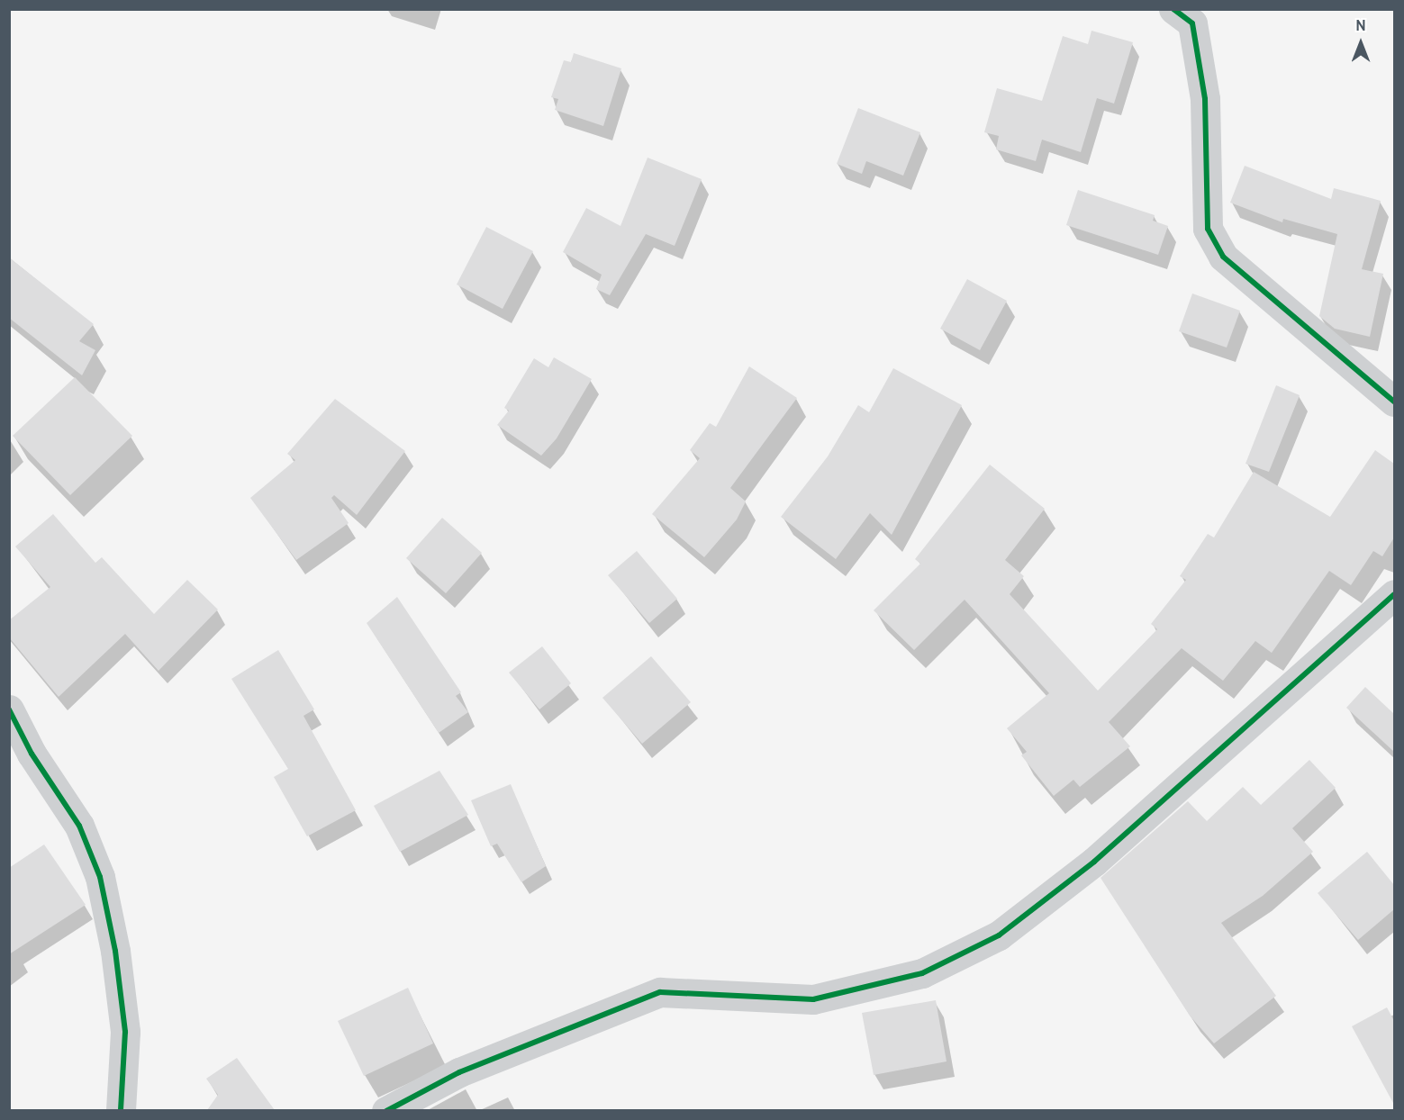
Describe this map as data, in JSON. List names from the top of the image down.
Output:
{
  "north": "top"
}
